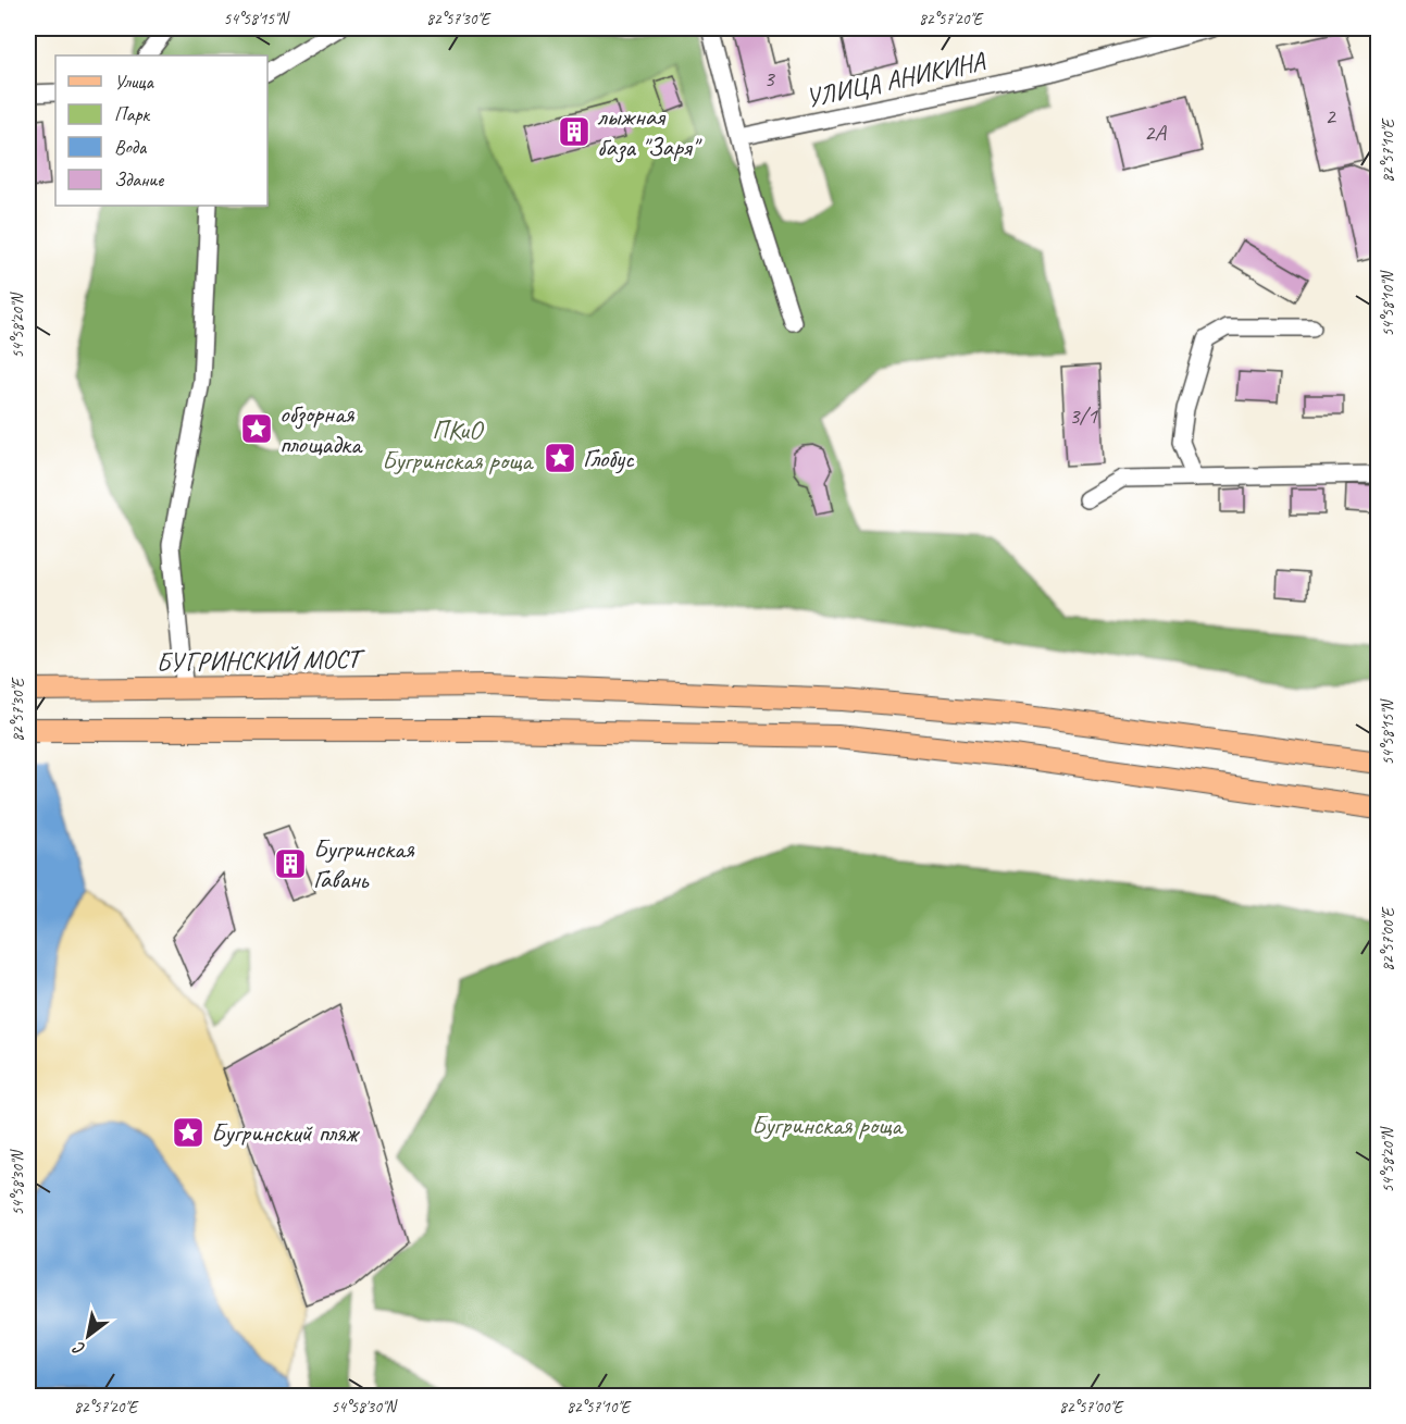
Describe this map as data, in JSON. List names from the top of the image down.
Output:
{
  "streets": {
    "main road": ["БУГРИНСКИЙ МОСТ"],
    "street": ["УЛИЦА АНИКИНА"]
  },
  "parks": ["ПКиО Бугринская роща", "Бугринская роща"],
  "places": {
    "building": ["лыжная база \"Заря\"", "Бугринская Гавань"],
    "place": ["обзорная площадка", "Глобус", "Бугринский пляж"]
  },
  "house_numbers": [
    "3",
    "2",
    "2А",
    "3/1"
  ],
  "legend": [
    "Улица",
    "Парк",
    "Вода",
    "Здание"
  ],
  "north": "bottom left",
  "coordinates": [
    "54°58'15\"N",
    "82°57'30\"E",
    "82°57'20\"E",
    "82°57'10\"E",
    "54°58'10\"N",
    "54°58'20\"N",
    "82°57'00\"E",
    "54°58'30\"N"
  ]
}
